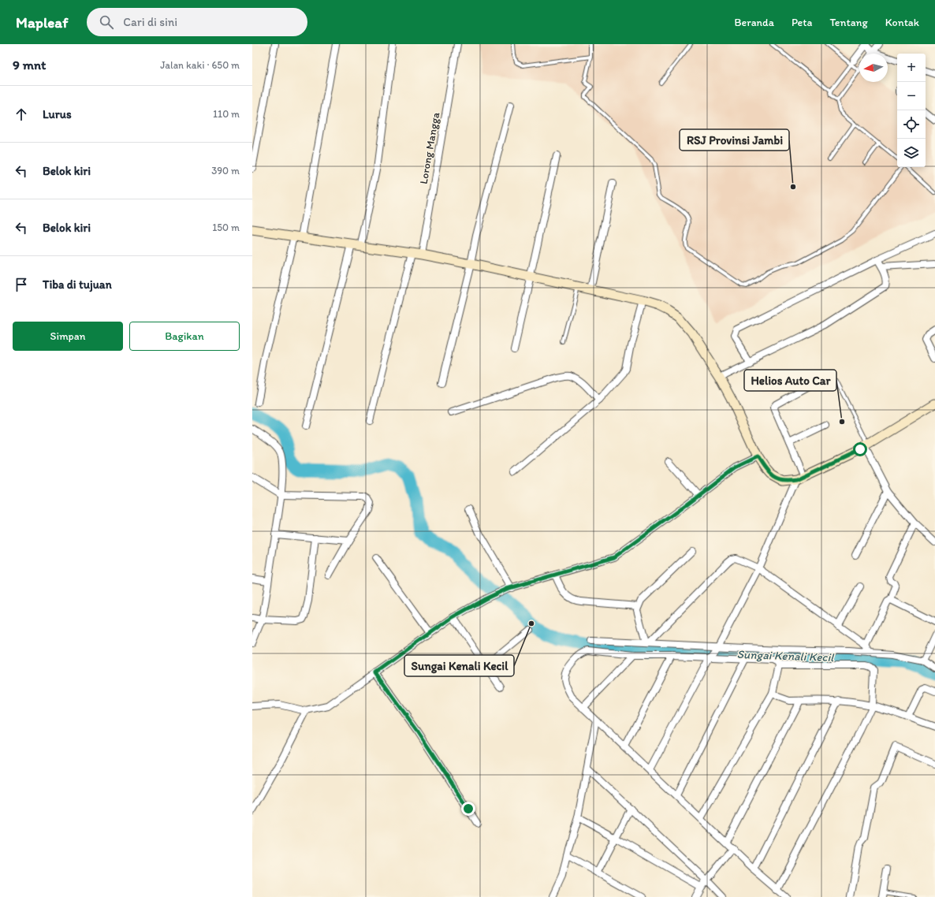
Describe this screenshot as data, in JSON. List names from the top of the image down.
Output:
{
  "streets": {
    "street": ["Lorong Mangga"]
  },
  "water": ["Sungai Kenali Kecil"],
  "places": ["RSJ Provinsi Jambi", "Helios Auto Car", "Sungai Kenali Kecil"],
  "north": "left",
  "page": {
    "header": "Mapleaf",
    "search": "Cari di sini",
    "nav": [
      "Beranda",
      "Peta",
      "Tentang",
      "Kontak"
    ],
    "heading": ["9 mnt", "Jalan kaki · 650 m"],
    "map_buttons": ["+", "−"],
    "list": [
      ["Lurus", "110 m"],
      ["Belok kiri", "390 m"],
      ["Belok kiri", "150 m"],
      "Tiba di tujuan"
    ],
    "buttons": ["Simpan", "Bagikan"]
  }
}
